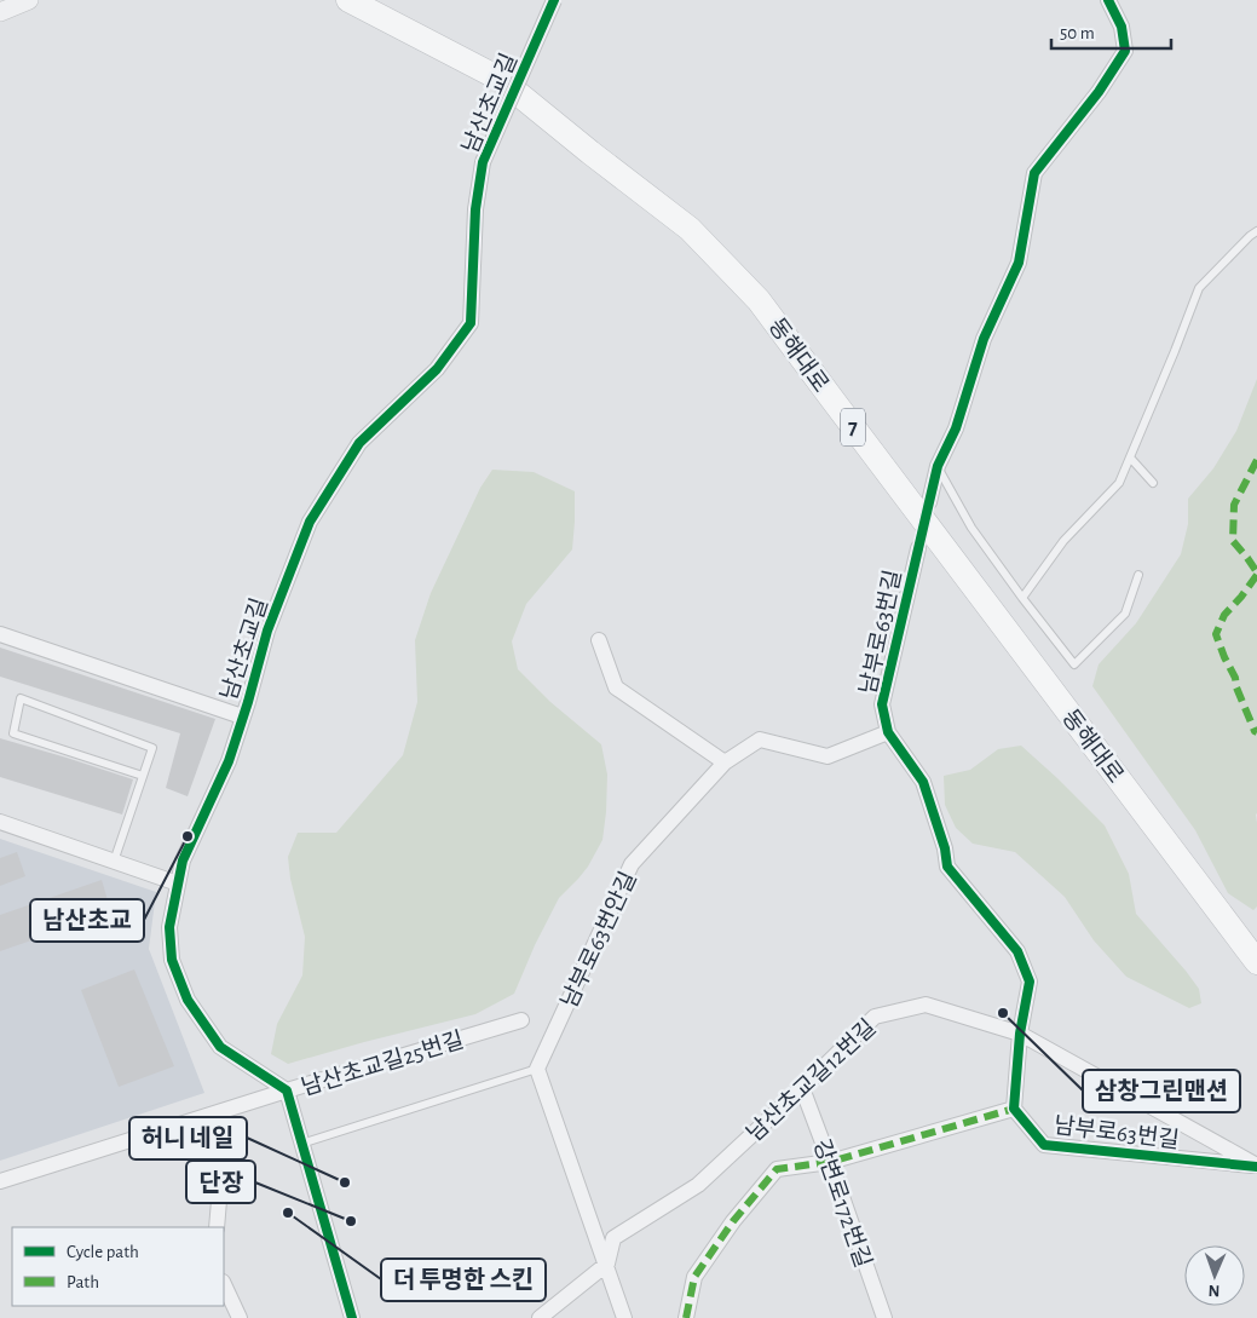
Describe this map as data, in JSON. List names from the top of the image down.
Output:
{
  "streets": {
    "main road": ["동해대로", "7"],
    "street": [
      "남산초교길",
      "남부로63번길",
      "남부로63번안길",
      "남산초교길25번길",
      "남산초교길12번길",
      "강변로172번길"
    ]
  },
  "crossings": [
    ["남산초교길", "남산초교길25번길"],
    ["남부로63번길", "남부로63번안길"],
    ["남부로63번길", "남산초교길12번길"],
    ["남산초교길12번길", "강변로172번길"]
  ],
  "places": [
    "남산초교",
    "삼창그린맨션",
    "허니 네일",
    "더 투명한 스킨",
    "단장"
  ],
  "legend": ["Cycle path", "Path"],
  "scale_bar": "50 m",
  "north": "bottom"
}
